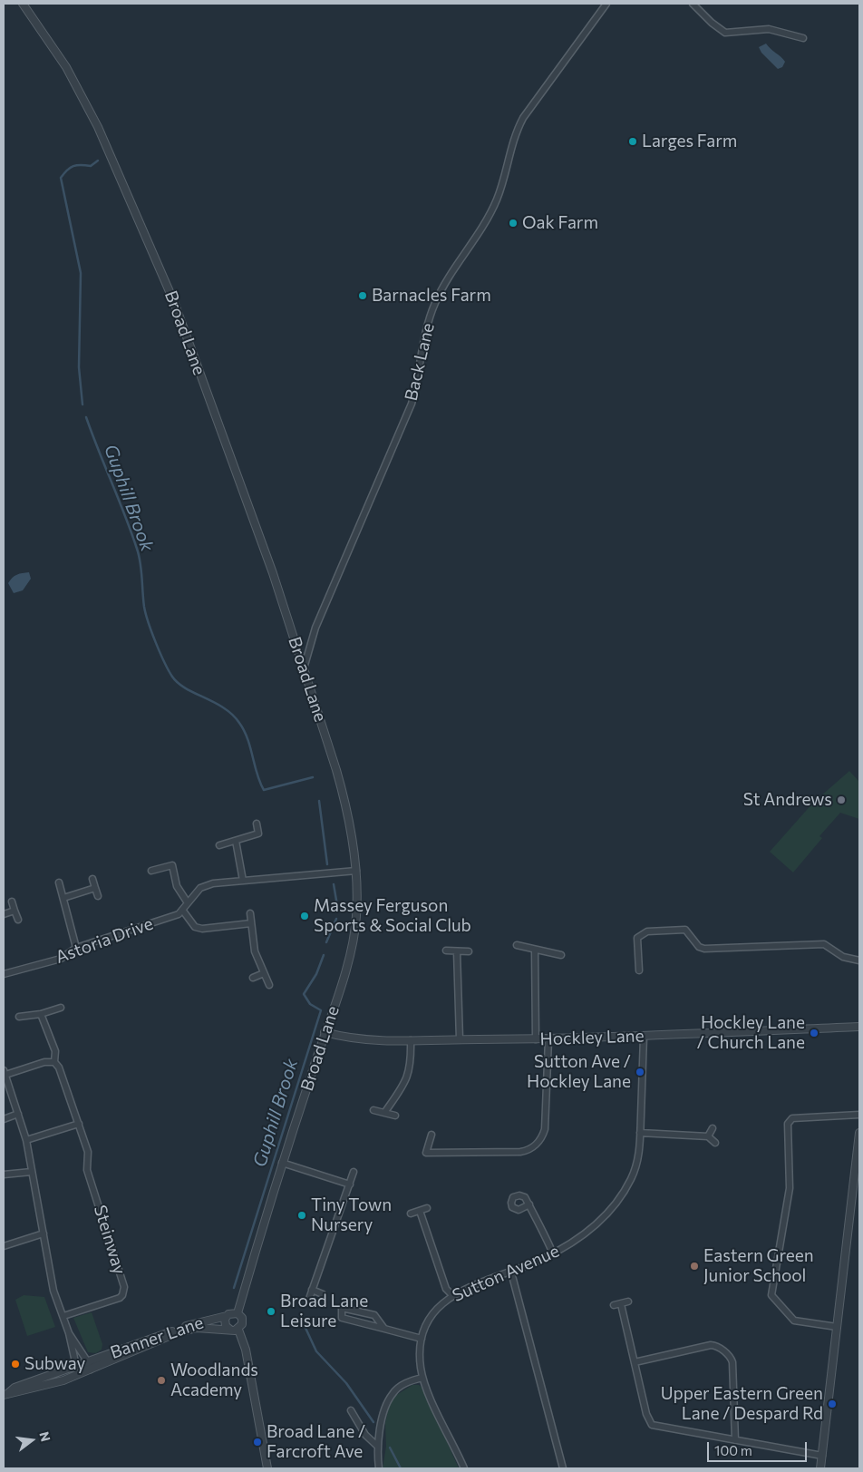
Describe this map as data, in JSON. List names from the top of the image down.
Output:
{
  "streets": {
    "street": [
      "Broad Lane",
      "Back Lane",
      "Astoria Drive",
      "Hockley Lane",
      "Steinway",
      "Sutton Avenue",
      "Banner Lane"
    ]
  },
  "crossings": [
    ["Broad Lane", "Back Lane"],
    ["Broad Lane", "Hockley Lane"],
    ["Broad Lane", "Banner Lane"],
    ["Hockley Lane", "Sutton Avenue"]
  ],
  "water": ["Guphill Brook"],
  "places": [
    "Larges Farm",
    "Oak Farm",
    "Barnacles Farm",
    "St Andrews",
    "Massey Ferguson Sports & Social Club",
    "Hockley Lane / Church Lane",
    "Sutton Ave / Hockley Lane",
    "Tiny Town Nursery",
    "Eastern Green Junior School",
    "Broad Lane Leisure",
    "Subway",
    "Woodlands Academy",
    "Upper Eastern Green Lane / Despard Rd",
    "Broad Lane / Farcroft Ave"
  ],
  "scale_bar": "100 m",
  "north": "right"
}
